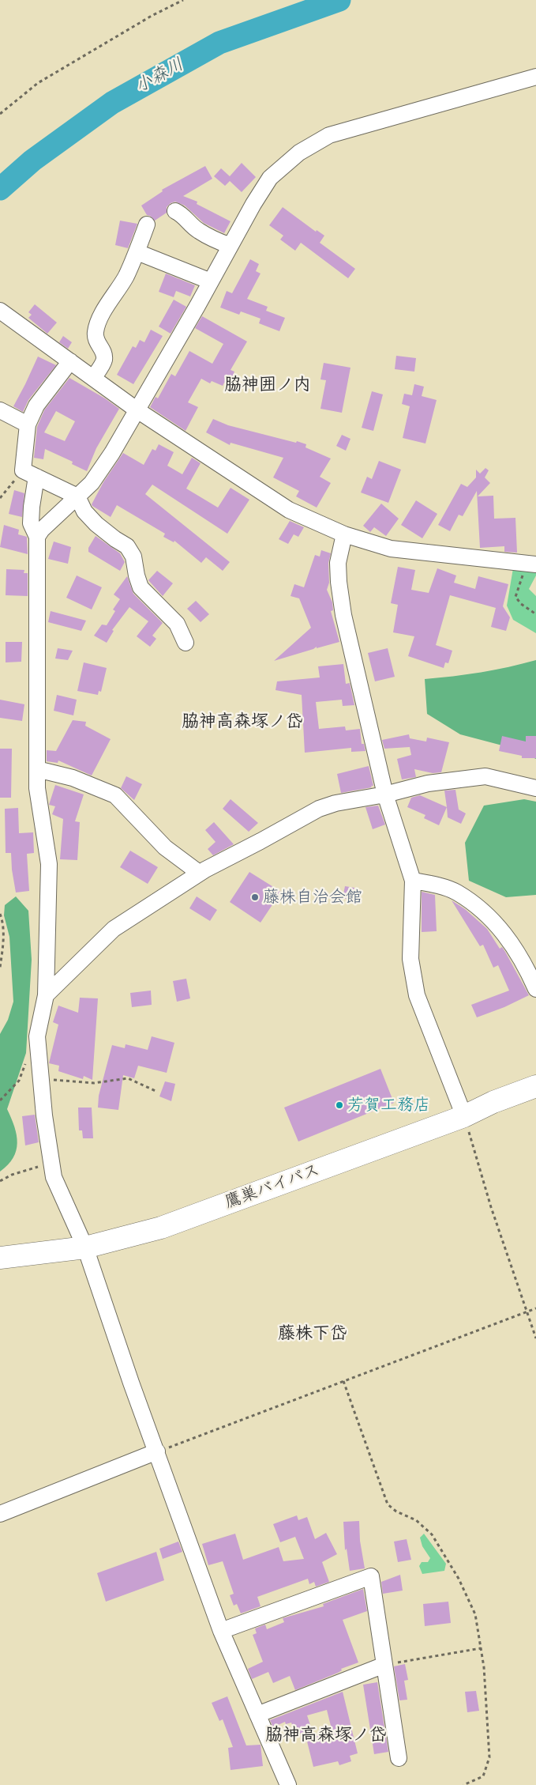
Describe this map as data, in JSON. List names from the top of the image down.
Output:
{
  "streets": {
    "highway": ["鷹巣バイパス"]
  },
  "districts": [
    "脇神囲ノ内",
    "脇神高森塚ノ岱",
    "藤株下岱",
    "脇神高森塚ノ岱"
  ],
  "water": ["小森川"],
  "places": ["藤株自治会館", "芳賀工務店"]
}
